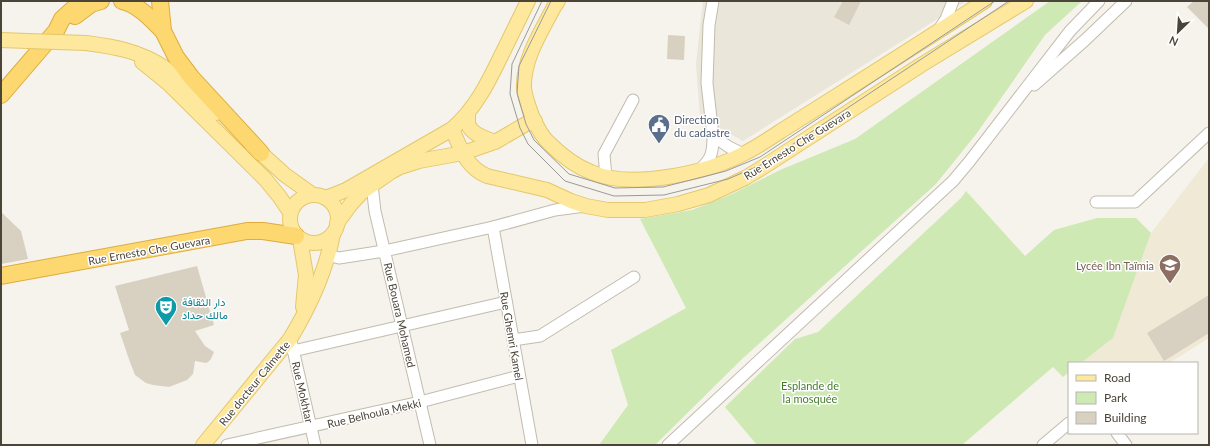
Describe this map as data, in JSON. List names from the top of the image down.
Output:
{
  "streets": {
    "highway": ["Rue Ernesto Che Guevara"],
    "main road": ["Rue docteur Calmette"],
    "street": [
      "Rue Bouara Mohamed",
      "Rue Ghemri Kamel",
      "Rue Mokhtar",
      "Rue Belhoula Mekki"
    ]
  },
  "crossings": [
    ["Rue Ernesto Che Guevara", "Rue docteur Calmette"],
    ["Rue Bouara Mohamed", "Rue Belhoula Mekki"],
    ["Rue Ghemri Kamel", "Rue Belhoula Mekki"],
    ["Rue docteur Calmette", "Rue Mokhtar"],
    ["Rue Mokhtar", "Rue Belhoula Mekki"]
  ],
  "parks": ["Esplande de la mosquée"],
  "places": {
    "public building": ["Direction du cadastre"],
    "school or university": ["Lycée Ibn Taïmia"],
    "theatre": ["دار الثقافة مالك حداد"]
  },
  "legend": ["Road", "Park", "Building"],
  "north": "bottom left"
}
